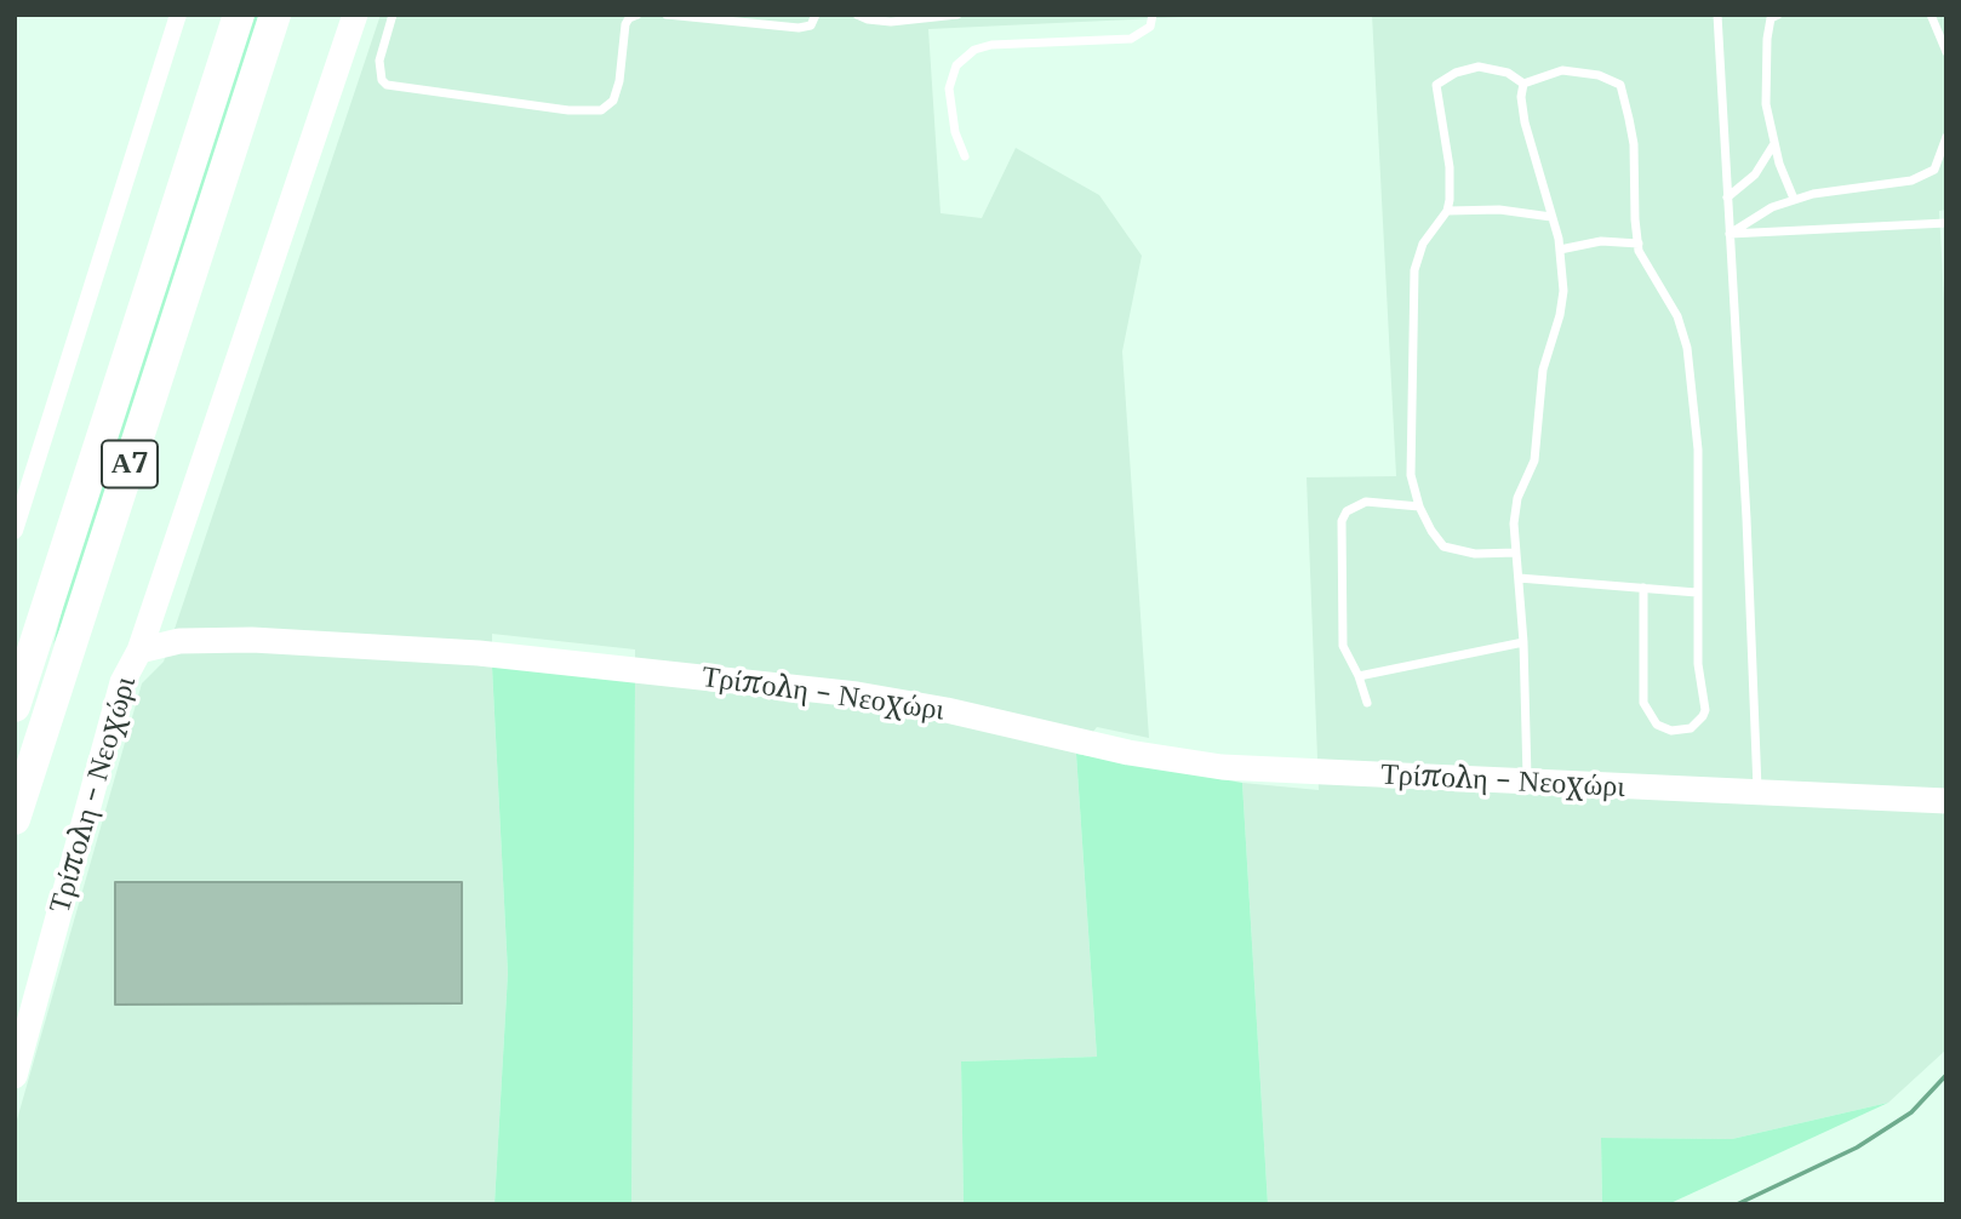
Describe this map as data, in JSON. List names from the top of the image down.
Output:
{
  "streets": {
    "highway": ["Α7"],
    "main road": ["Τρίπολη - Νεοχώρι"]
  }
}
